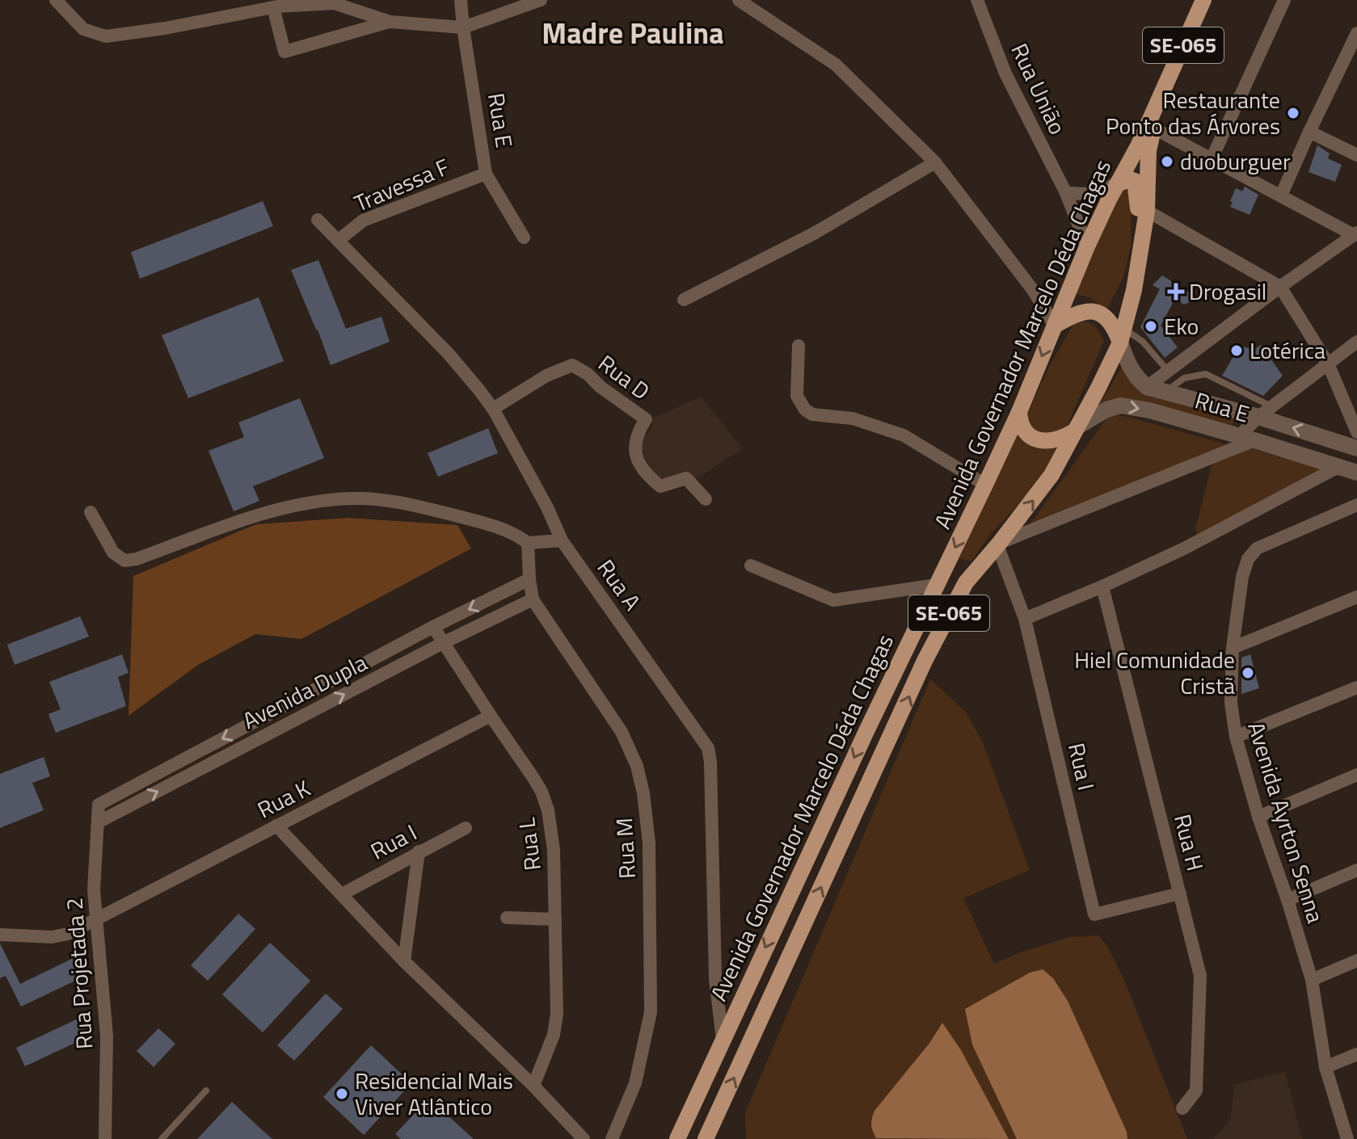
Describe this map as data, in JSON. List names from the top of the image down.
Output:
{
  "streets": {
    "main road": ["SE-065", "Avenida Governador Marcelo Déda Chagas"],
    "street": [
      "Rua União",
      "Rua E",
      "Travessa F",
      "Rua D",
      "Rua A",
      "Avenida Dupla",
      "Rua I",
      "Rua K",
      "Avenida Ayrton Senna",
      "Rua H",
      "Rua L",
      "Rua M",
      "Rua Projetada 2"
    ]
  },
  "crossings": [
    ["SE-065", "Avenida Governador Marcelo Déda Chagas"],
    ["Rua União", "Avenida Governador Marcelo Déda Chagas"],
    ["Rua E", "Travessa F"],
    ["Rua E", "Avenida Governador Marcelo Déda Chagas"],
    ["Travessa F", "Rua A"],
    ["Avenida Governador Marcelo Déda Chagas", "Rua A"],
    ["Avenida Governador Marcelo Déda Chagas", "Rua I"],
    ["Rua D", "Rua A"],
    ["Avenida Dupla", "Rua L"],
    ["Avenida Dupla", "Rua M"],
    ["Avenida Dupla", "Rua Projetada 2"],
    ["Rua I", "Rua H"],
    ["Rua K", "Rua L"],
    ["Rua K", "Rua Projetada 2"]
  ],
  "districts": ["Madre Paulina"],
  "places": {
    "other": [
      "Restaurante Ponto das Árvores",
      "duoburguer",
      "Eko",
      "Lotérica",
      "Hiel Comunidade Cristã",
      "Residencial Mais Viver Atlântico"
    ],
    "health": ["Drogasil"]
  }
}
